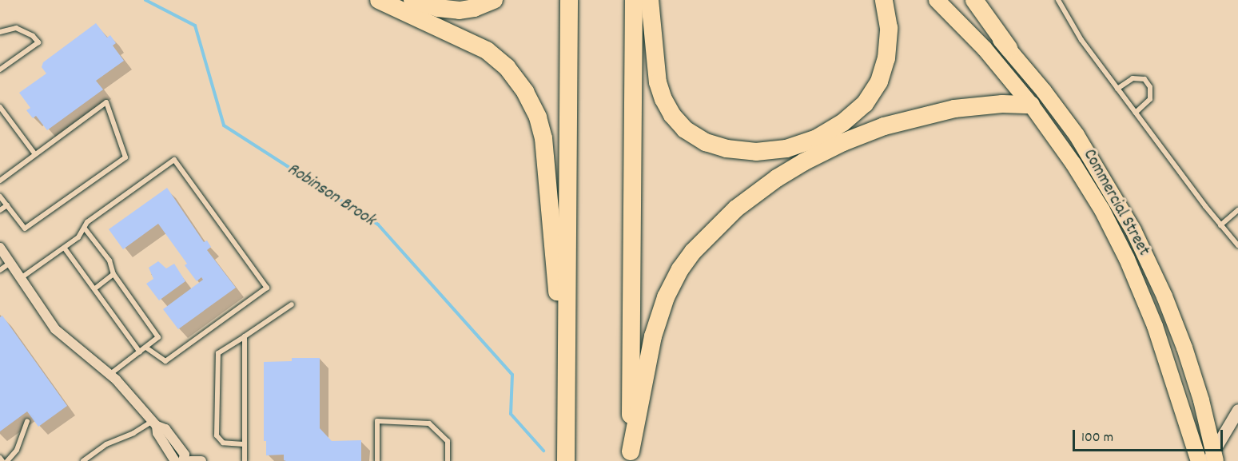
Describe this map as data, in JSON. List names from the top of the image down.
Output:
{
  "streets": {
    "main road": ["Commercial Street"]
  },
  "water": ["Robinson Brook"],
  "scale_bar": "100 m"
}
